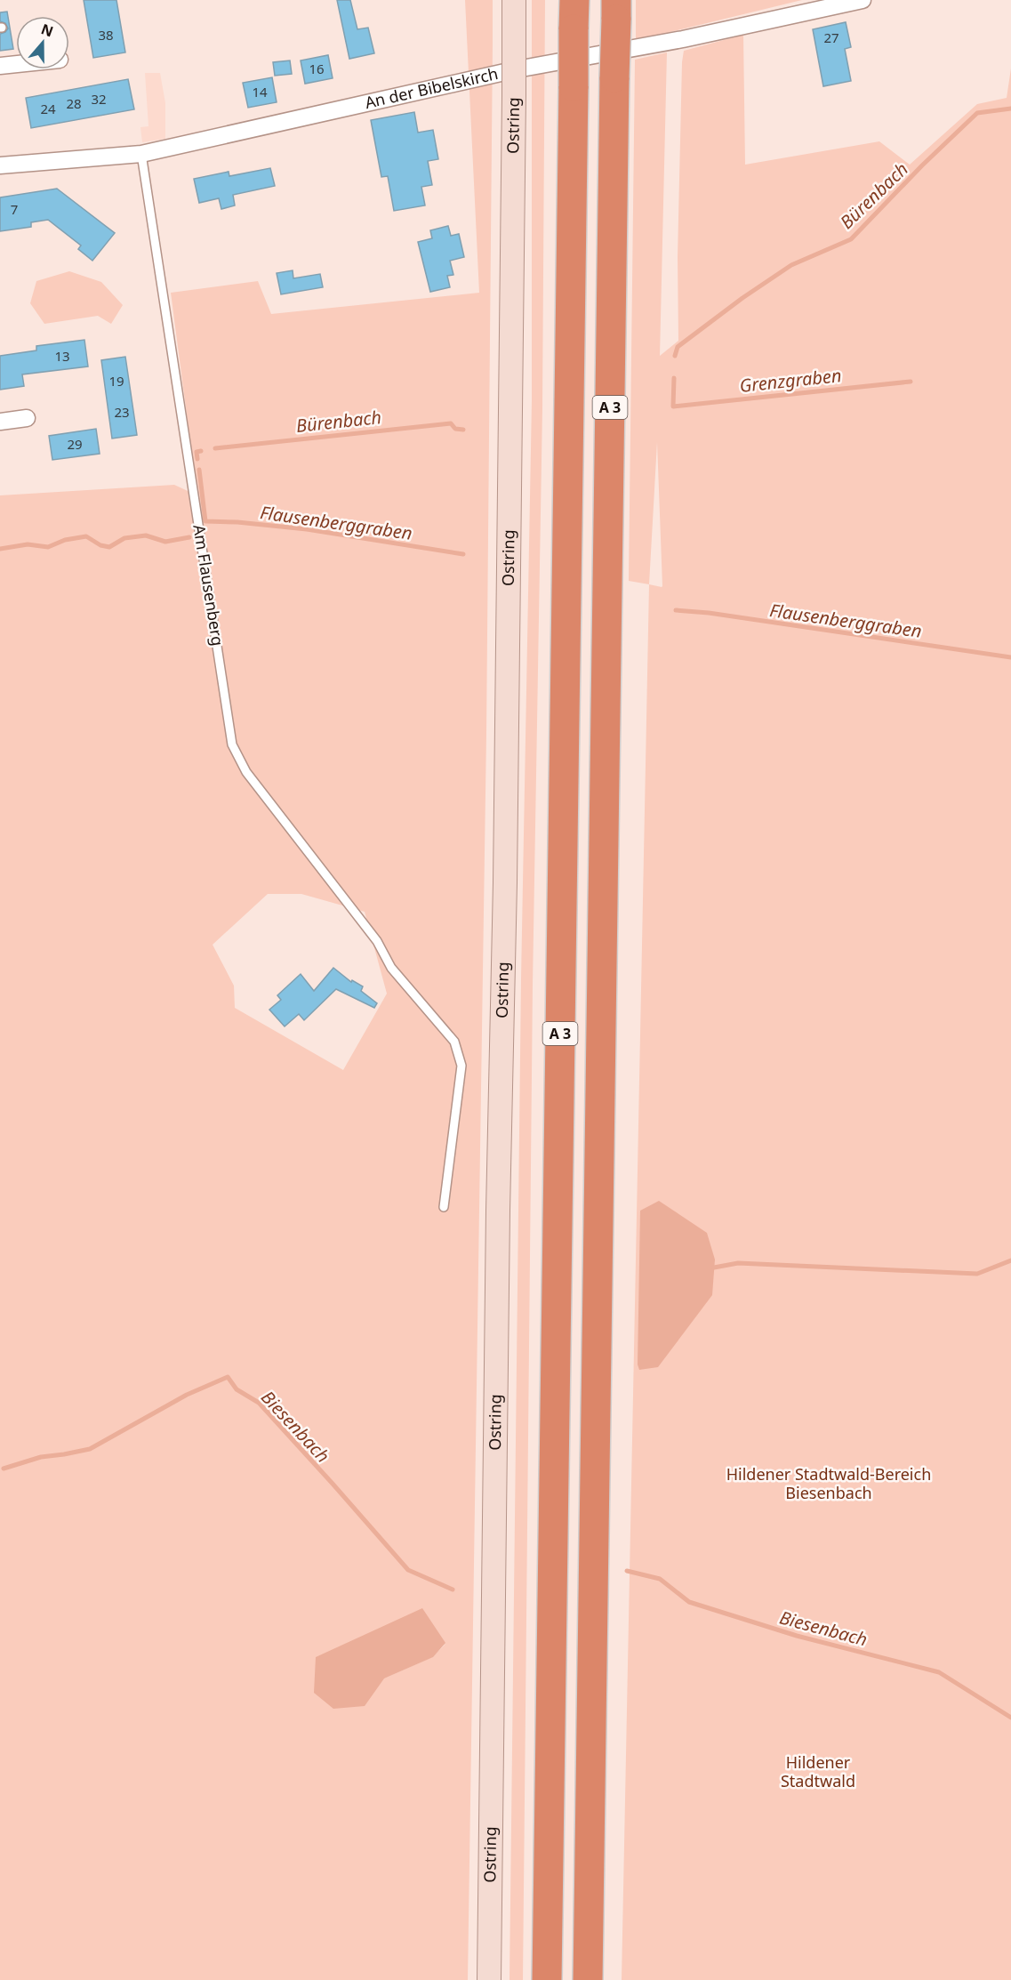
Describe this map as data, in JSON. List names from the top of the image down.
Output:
{
  "streets": {
    "highway": ["A 3"],
    "main road": ["Ostring"],
    "street": ["An der Bibelskirch"],
    "lane": ["Am Flausenberg"]
  },
  "crossings": [
    ["An der Bibelskirch", "Am Flausenberg"]
  ],
  "water": [
    "Bürenbach",
    "Grenzgraben",
    "Flausenberggraben",
    "Biesenbach"
  ],
  "parks": ["Hildener Stadtwald-Bereich Biesenbach", "Hildener Stadtwald"],
  "house_numbers": [
    "38",
    "27",
    "16",
    "14",
    "32",
    "28",
    "24",
    "7",
    "13",
    "19",
    "23",
    "29"
  ],
  "north": "top"
}
